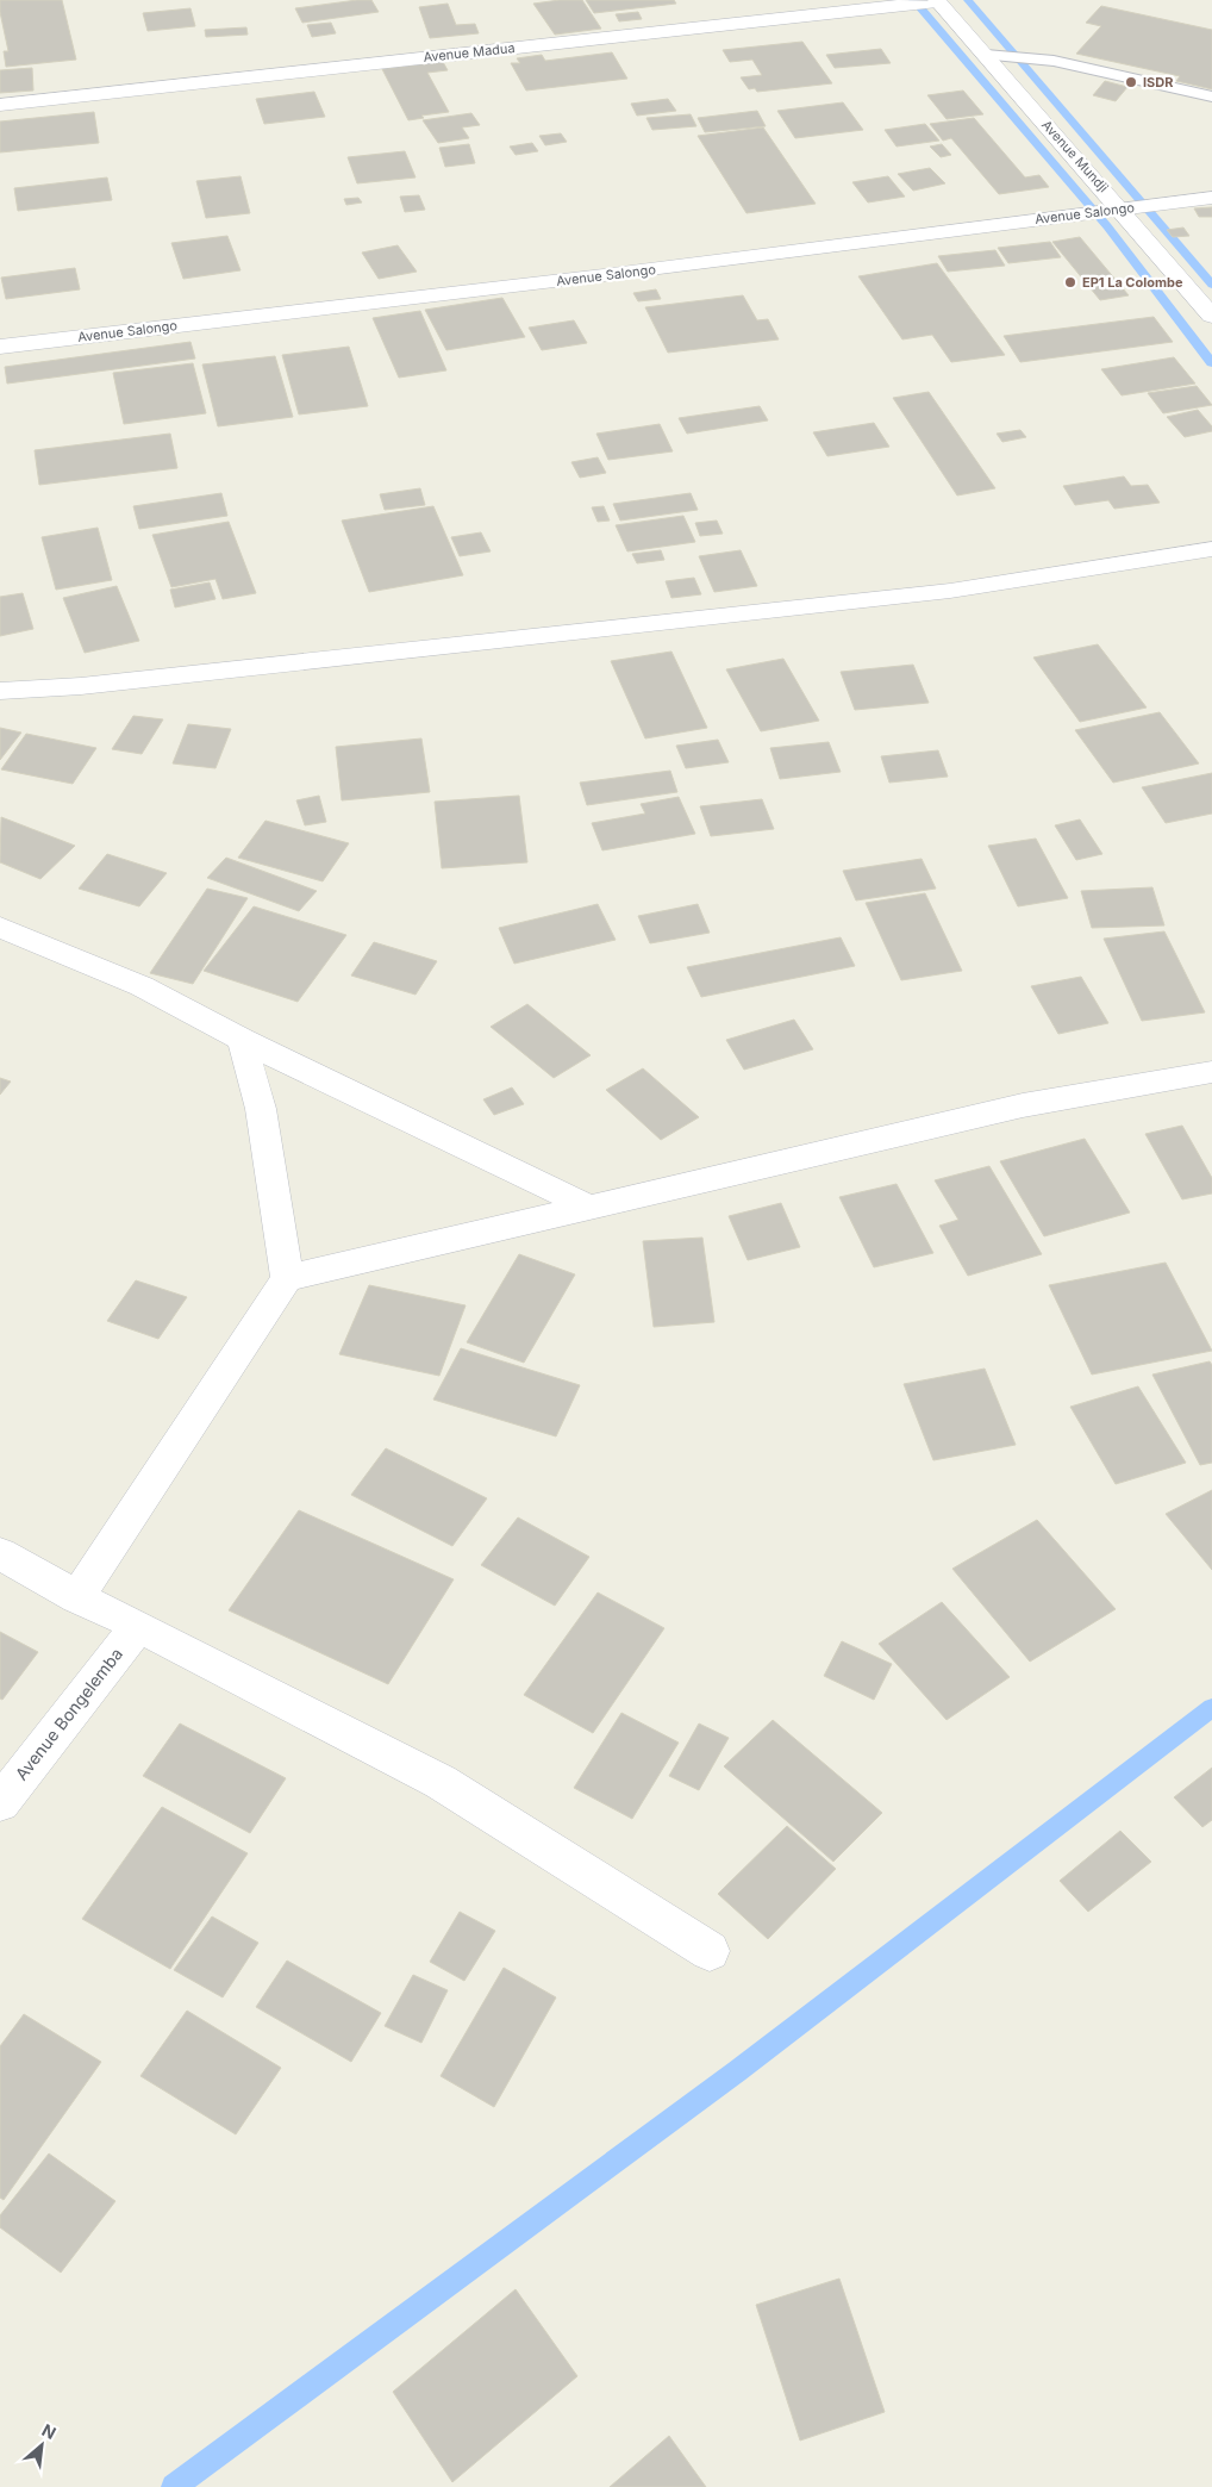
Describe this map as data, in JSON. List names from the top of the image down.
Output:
{
  "streets": {
    "street": [
      "Avenue Madua",
      "Avenue Mundji",
      "Avenue Salongo",
      "Avenue Bongelemba"
    ]
  },
  "crossings": [
    ["Avenue Madua", "Avenue Mundji"],
    ["Avenue Mundji", "Avenue Salongo"]
  ],
  "places": ["ISDR", "EP1 La Colombe"],
  "north": "top right"
}
